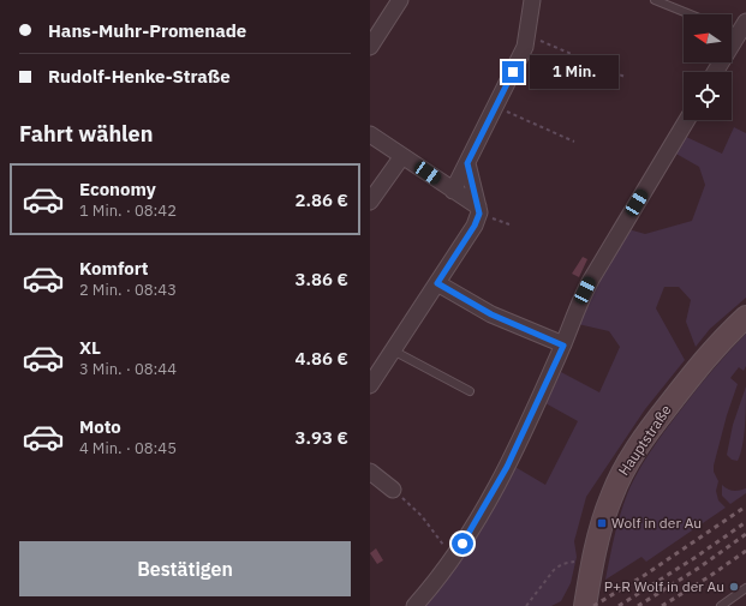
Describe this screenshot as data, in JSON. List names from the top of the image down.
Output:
{
  "streets": {
    "main road": ["Hauptstraße"]
  },
  "places": {
    "transit": ["Wolf in der Au"],
    "other": ["P+R Wolf in der Au"]
  },
  "north": "left",
  "page": {
    "banner": ["Hans-Muhr-Promenade", "Rudolf-Henke-Straße"],
    "bubble": "1 Min.",
    "heading": "Fahrt wählen",
    "list": [
      {
        "name": "Economy",
        "note": "1 Min. · 08:42",
        "value": "2.86 €"
      },
      {
        "name": "Komfort",
        "note": "2 Min. · 08:43",
        "value": "3.86 €"
      },
      {
        "name": "XL",
        "note": "3 Min. · 08:44",
        "value": "4.86 €"
      },
      {
        "name": "Moto",
        "note": "4 Min. · 08:45",
        "value": "3.93 €"
      }
    ],
    "buttons": "Bestätigen"
  }
}
